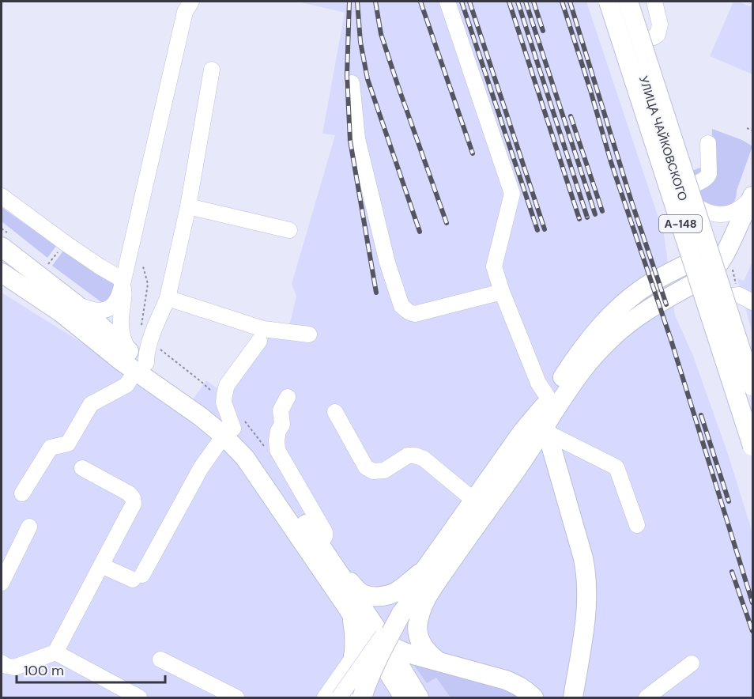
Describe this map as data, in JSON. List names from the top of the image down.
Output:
{
  "streets": {
    "main road": ["УЛИЦА ЧАЙКОВСКОГО", "А-148"]
  },
  "scale_bar": "100 m"
}
